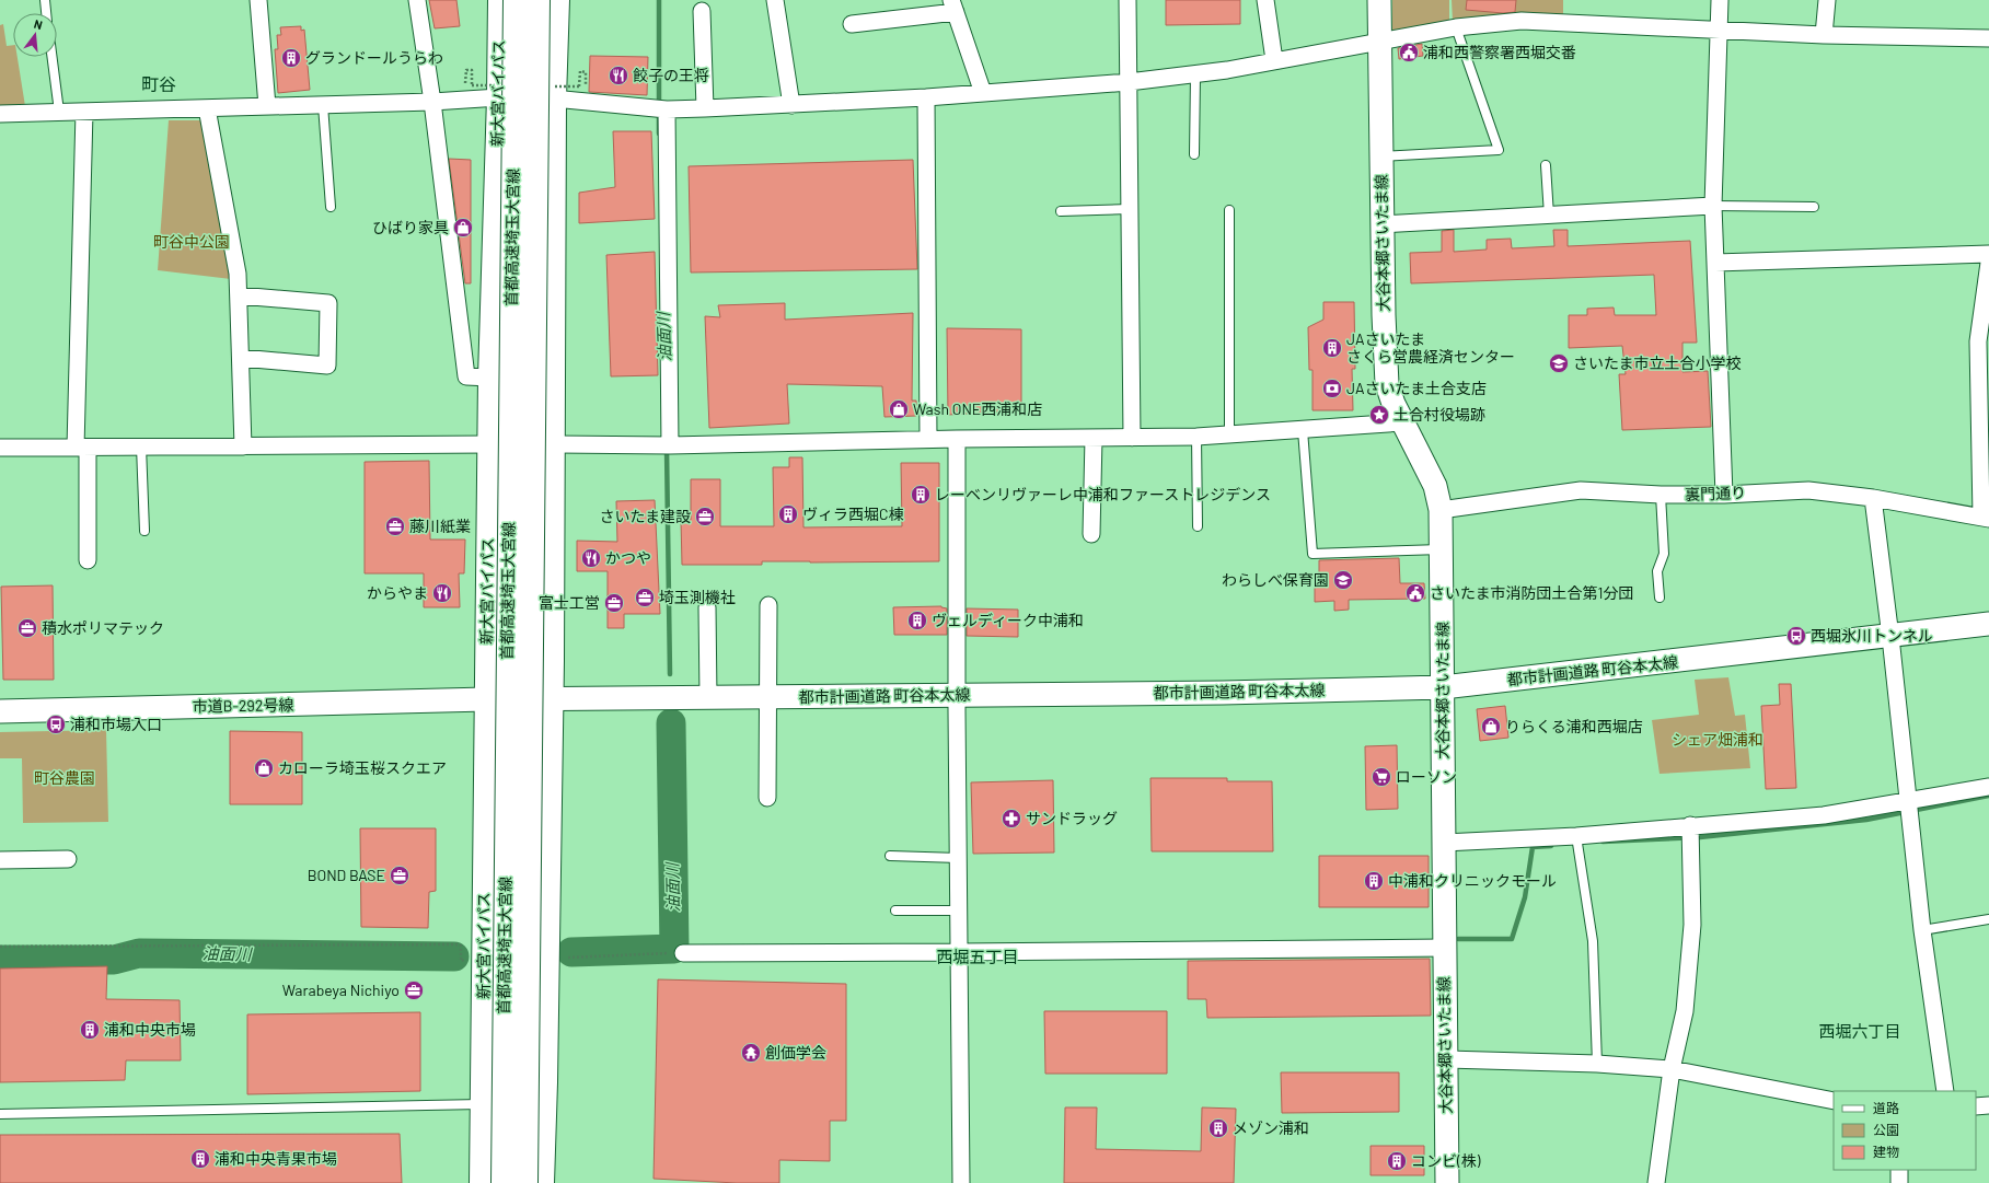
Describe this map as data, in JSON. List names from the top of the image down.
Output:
{
  "streets": {
    "highway": ["新大宮バイパス", "首都高速埼玉大宮線"],
    "street": [
      "大谷本郷さいたま線",
      "裏門通り",
      "都市計画道路 町谷本太線",
      "市道B-292号線"
    ]
  },
  "crossings": [
    ["新大宮バイパス", "都市計画道路 町谷本太線"],
    ["新大宮バイパス", "市道B-292号線"],
    ["大谷本郷さいたま線", "裏門通り"],
    ["大谷本郷さいたま線", "都市計画道路 町谷本太線"],
    ["都市計画道路 町谷本太線", "市道B-292号線"]
  ],
  "districts": ["町谷", "西堀五丁目", "西堀六丁目"],
  "water": ["油面川"],
  "parks": ["町谷中公園", "シェア畑浦和", "町谷農園"],
  "places": {
    "public building": ["浦和西警察署西堀交番", "さいたま市消防団土合第1分団"],
    "building": [
      "グランドールうらわ",
      "JAさいたま さくら営農経済センター",
      "レーベンリヴァーレ中浦和ファーストレジデンス",
      "ヴィラ西堀C棟",
      "ヴェルディーク中浦和",
      "中浦和クリニックモール",
      "浦和中央市場",
      "メゾン浦和",
      "浦和中央青果市場",
      "コンビ(株)"
    ],
    "restaurant": ["餃子の王将", "かつや", "からやま"],
    "shop": [
      "ひばり家具",
      "Wash ONE西浦和店",
      "りらくる浦和西堀店",
      "カローラ埼玉桜スクエア"
    ],
    "school or university": ["さいたま市立土合小学校", "わらしべ保育園"],
    "bank": ["JAさいたま土合支店"],
    "place": ["土合村役場跡"],
    "office": [
      "さいたま建設",
      "藤川紙業",
      "埼玉測機社",
      "富士工営",
      "積水ポリマテック",
      "BOND BASE",
      "Warabeya Nichiyo"
    ],
    "bus stop": ["西堀氷川トンネル", "浦和市場入口"],
    "supermarket": ["ローソン"],
    "pharmacy": ["サンドラッグ"],
    "temple": ["創価学会"]
  },
  "legend": ["道路", "公園", "建物"],
  "north": "top"
}
